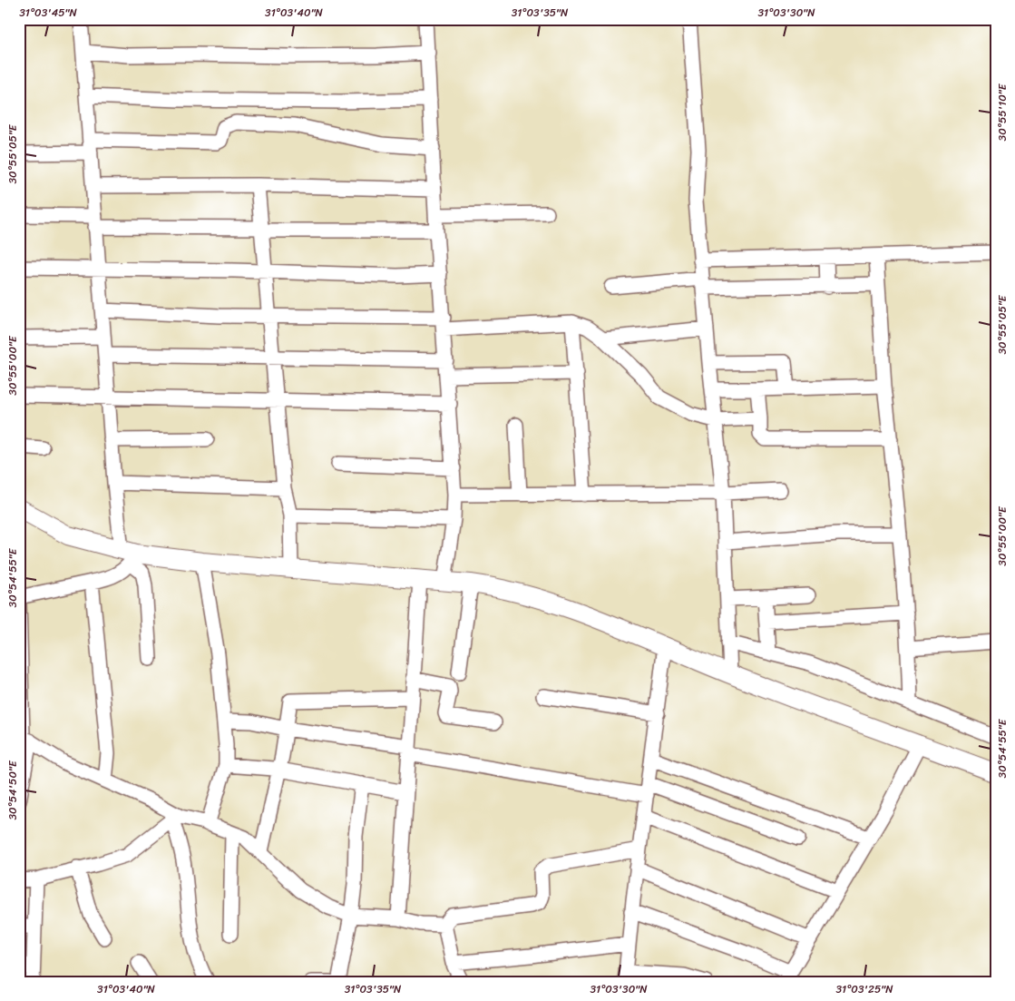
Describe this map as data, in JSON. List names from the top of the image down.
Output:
{
  "coordinates": [
    "31°03'45\"N",
    "31°03'40\"N",
    "31°03'35\"N",
    "31°03'30\"N",
    "30°55'10\"E",
    "30°55'05\"E",
    "30°55'00\"E",
    "30°54'55\"E",
    "30°54'50\"E",
    "31°03'25\"N"
  ]
}
